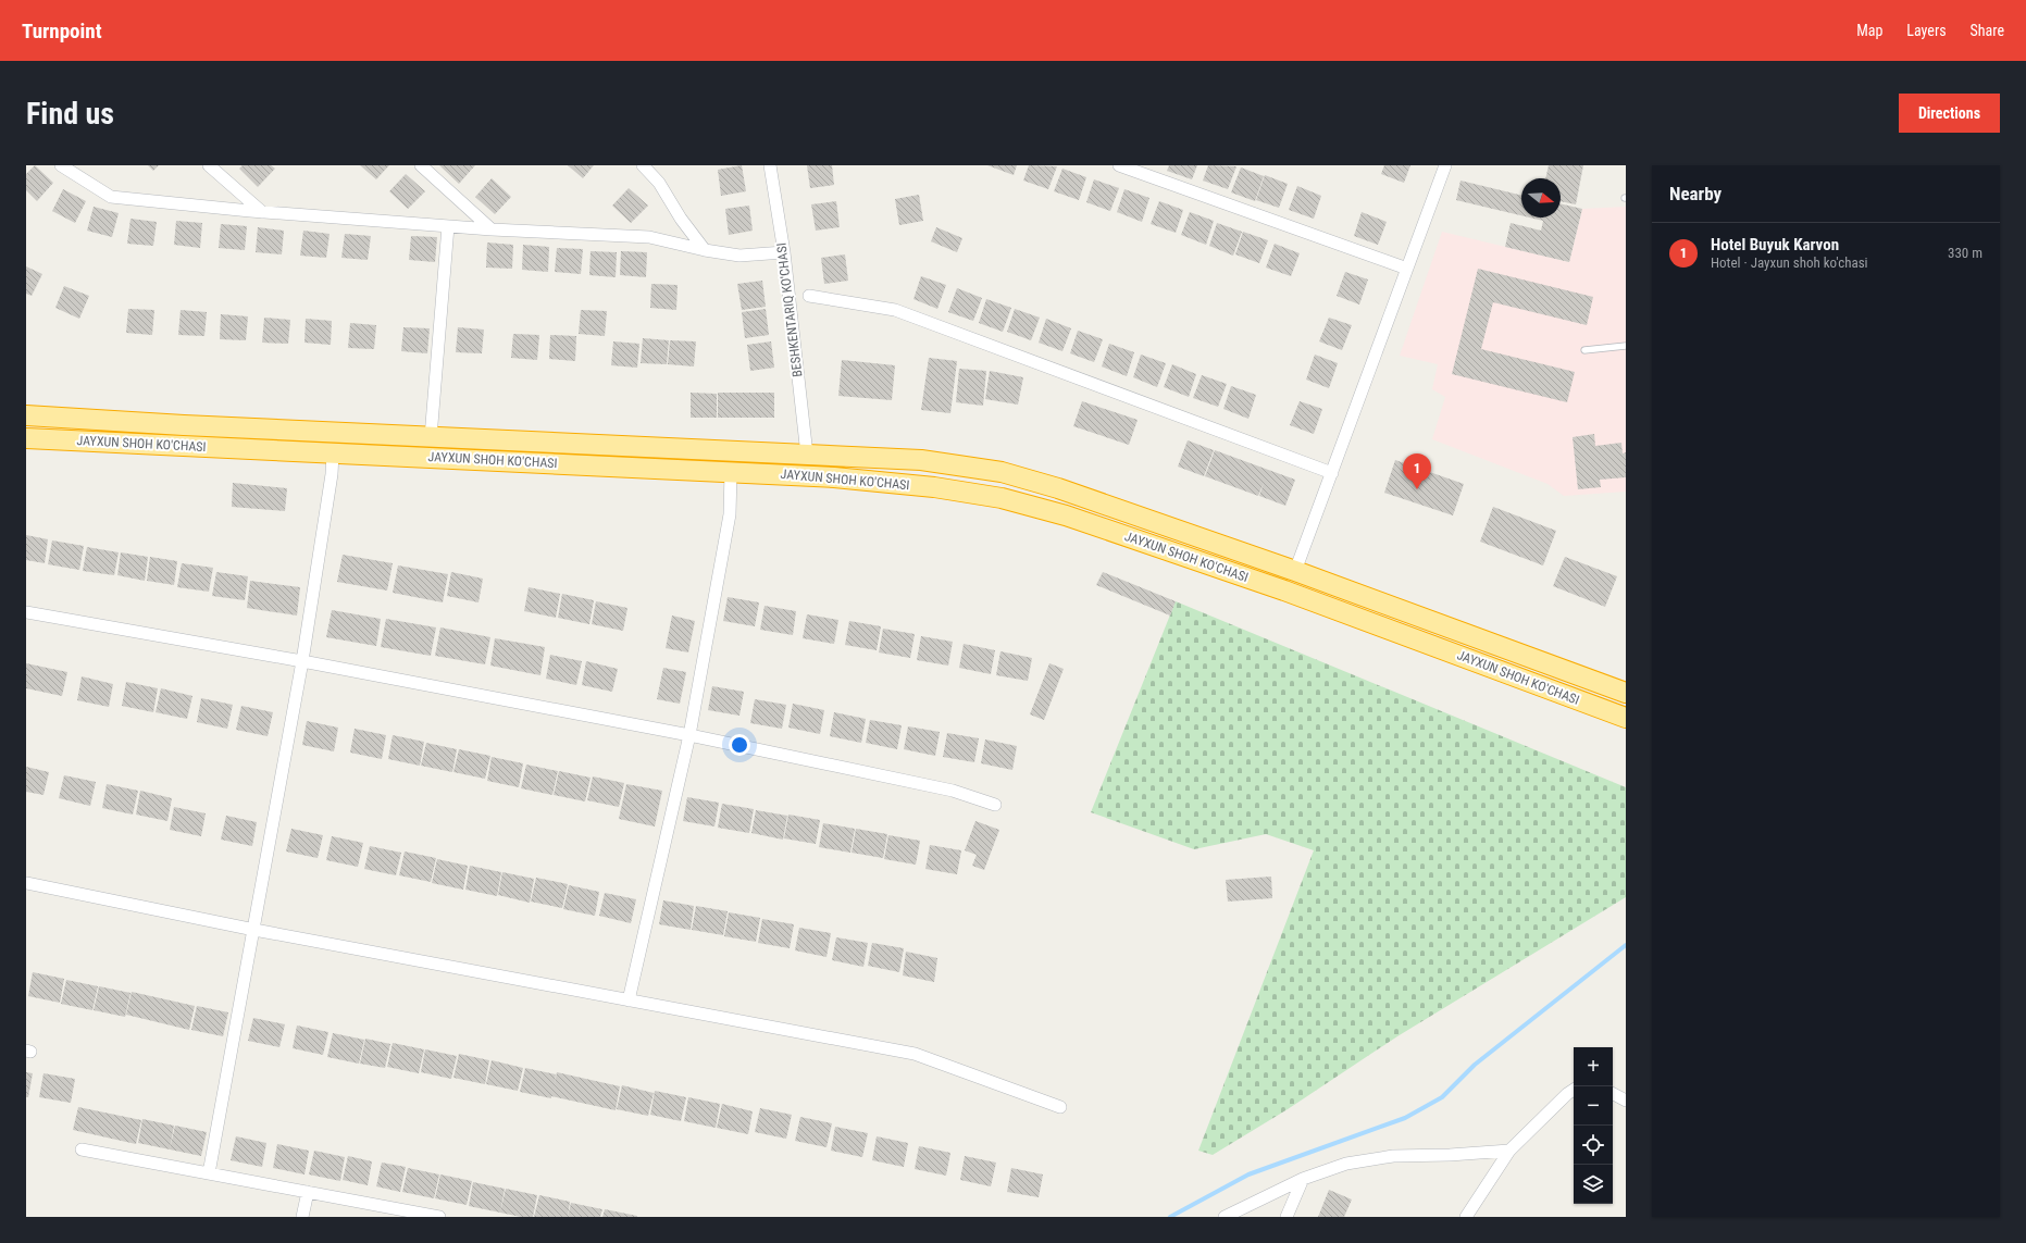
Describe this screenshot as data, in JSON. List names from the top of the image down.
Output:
{
  "streets": {
    "highway": ["JAYXUN SHOH KO'CHASI"],
    "street": ["BESHKENTARIQ KO'CHASI"]
  },
  "crossings": [
    ["BESHKENTARIQ KO'CHASI", "JAYXUN SHOH KO'CHASI"]
  ],
  "north": "right",
  "page": {
    "header": "Turnpoint",
    "nav": ["Map", "Layers", "Share"],
    "buttons": "Directions",
    "title": "Find us",
    "heading": "Nearby",
    "list": [
      {
        "mark": "1",
        "name": "Hotel Buyuk Karvon",
        "note": "Hotel · Jayxun shoh ko'chasi",
        "value": "330 m"
      }
    ],
    "pins": "1",
    "map_buttons": ["+", "−"]
  }
}
